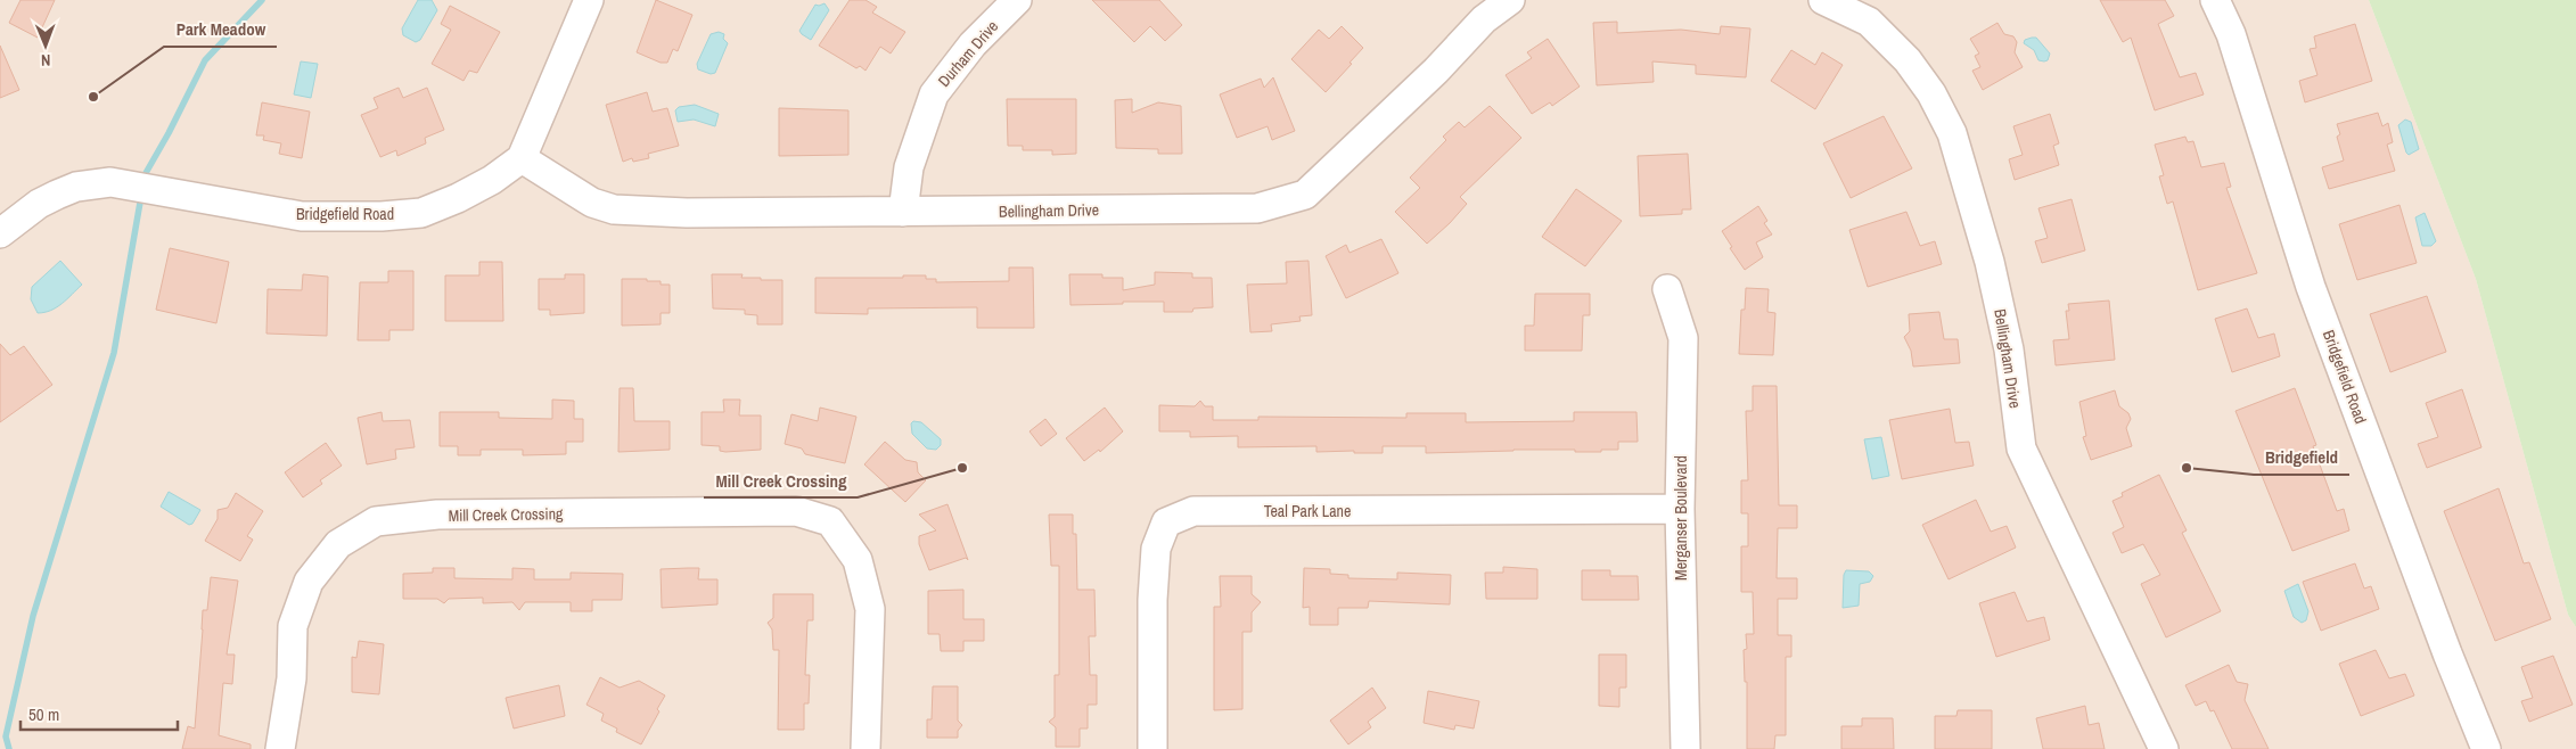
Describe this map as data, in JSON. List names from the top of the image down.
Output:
{
  "streets": {
    "street": [
      "Durham Drive",
      "Bellingham Drive",
      "Bridgefield Road",
      "Teal Park Lane",
      "Mill Creek Crossing",
      "Merganser Boulevard"
    ]
  },
  "crossings": [
    ["Durham Drive", "Bellingham Drive"],
    ["Bellingham Drive", "Bridgefield Road"],
    ["Teal Park Lane", "Merganser Boulevard"]
  ],
  "places": ["Park Meadow", "Mill Creek Crossing", "Bridgefield"],
  "scale_bar": "50 m",
  "north": "bottom"
}
